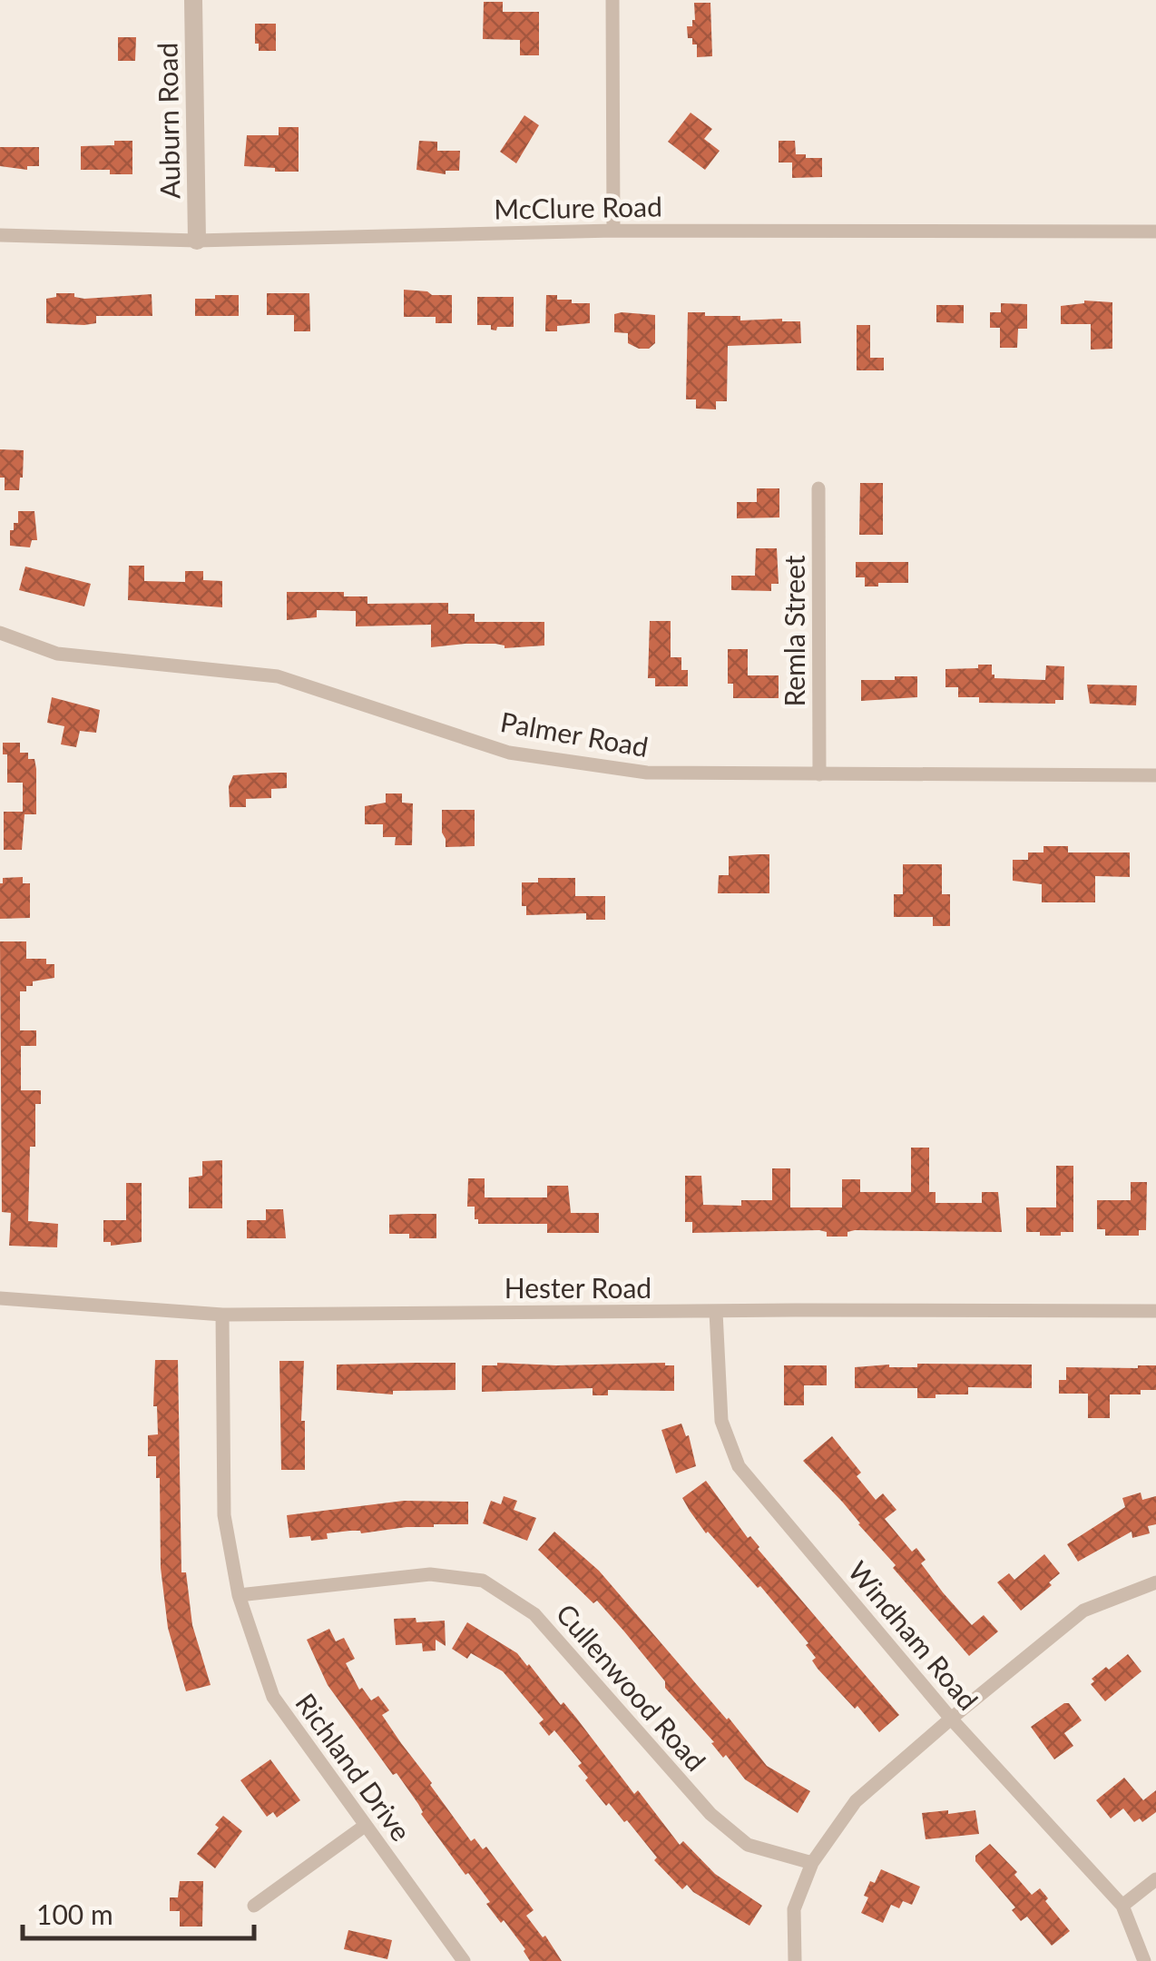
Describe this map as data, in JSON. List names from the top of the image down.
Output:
{
  "streets": {
    "street": [
      "Auburn Road",
      "McClure Road",
      "Remla Street",
      "Palmer Road",
      "Hester Road",
      "Windham Road",
      "Cullenwood Road",
      "Richland Drive"
    ]
  },
  "crossings": [
    ["Auburn Road", "McClure Road"],
    ["Remla Street", "Palmer Road"],
    ["Hester Road", "Windham Road"],
    ["Hester Road", "Richland Drive"],
    ["Cullenwood Road", "Richland Drive"]
  ],
  "scale_bar": "100 m"
}
